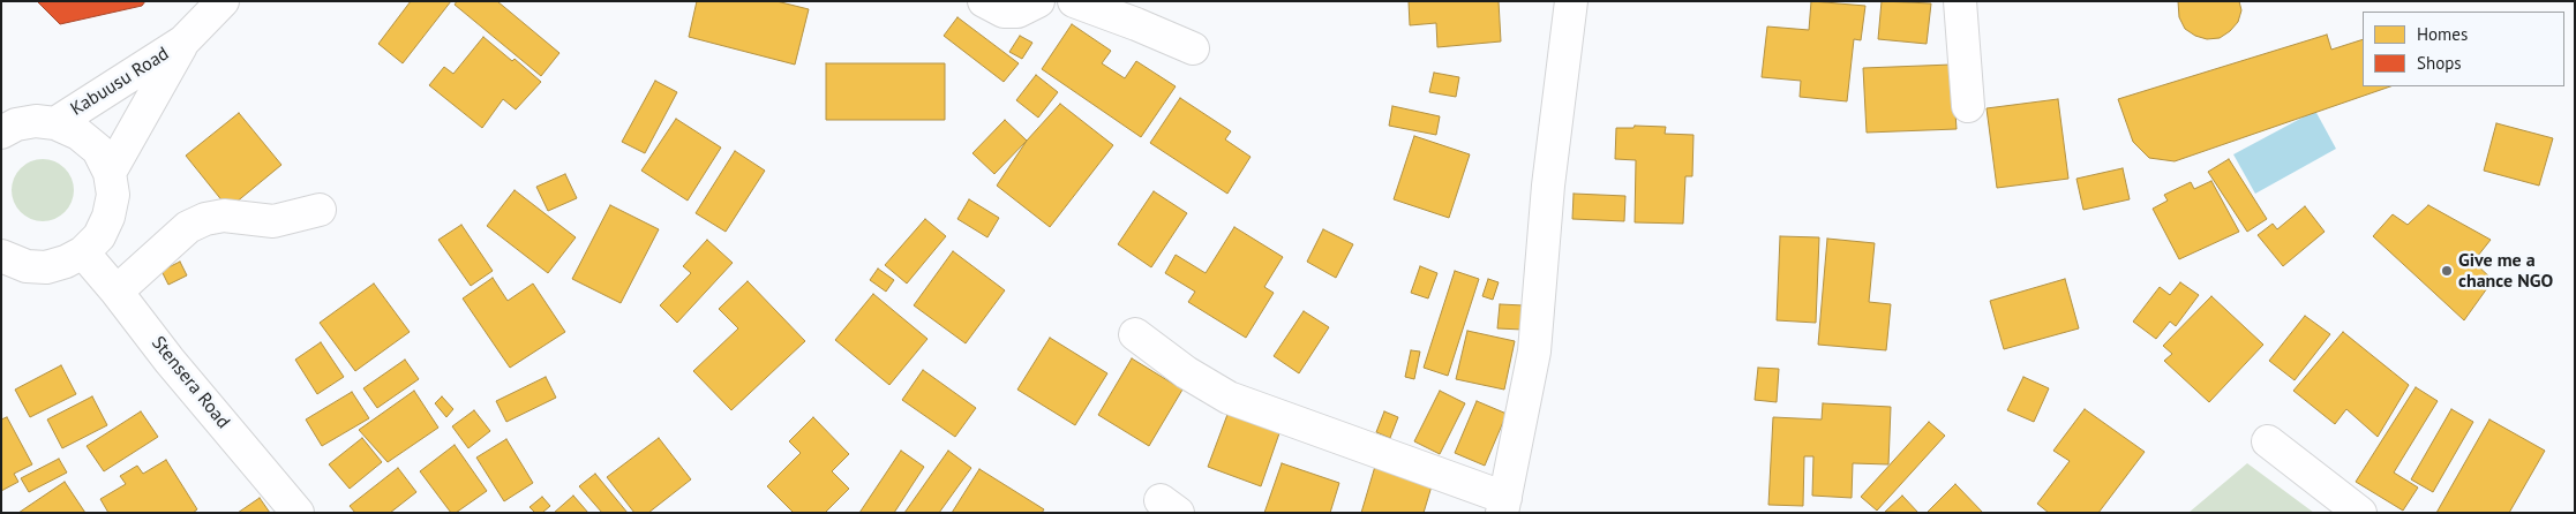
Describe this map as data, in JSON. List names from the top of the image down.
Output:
{
  "streets": {
    "street": ["Kabuusu Road", "Stensera Road"]
  },
  "places": ["Give me a chance NGO"],
  "legend": ["Homes", "Shops"]
}
